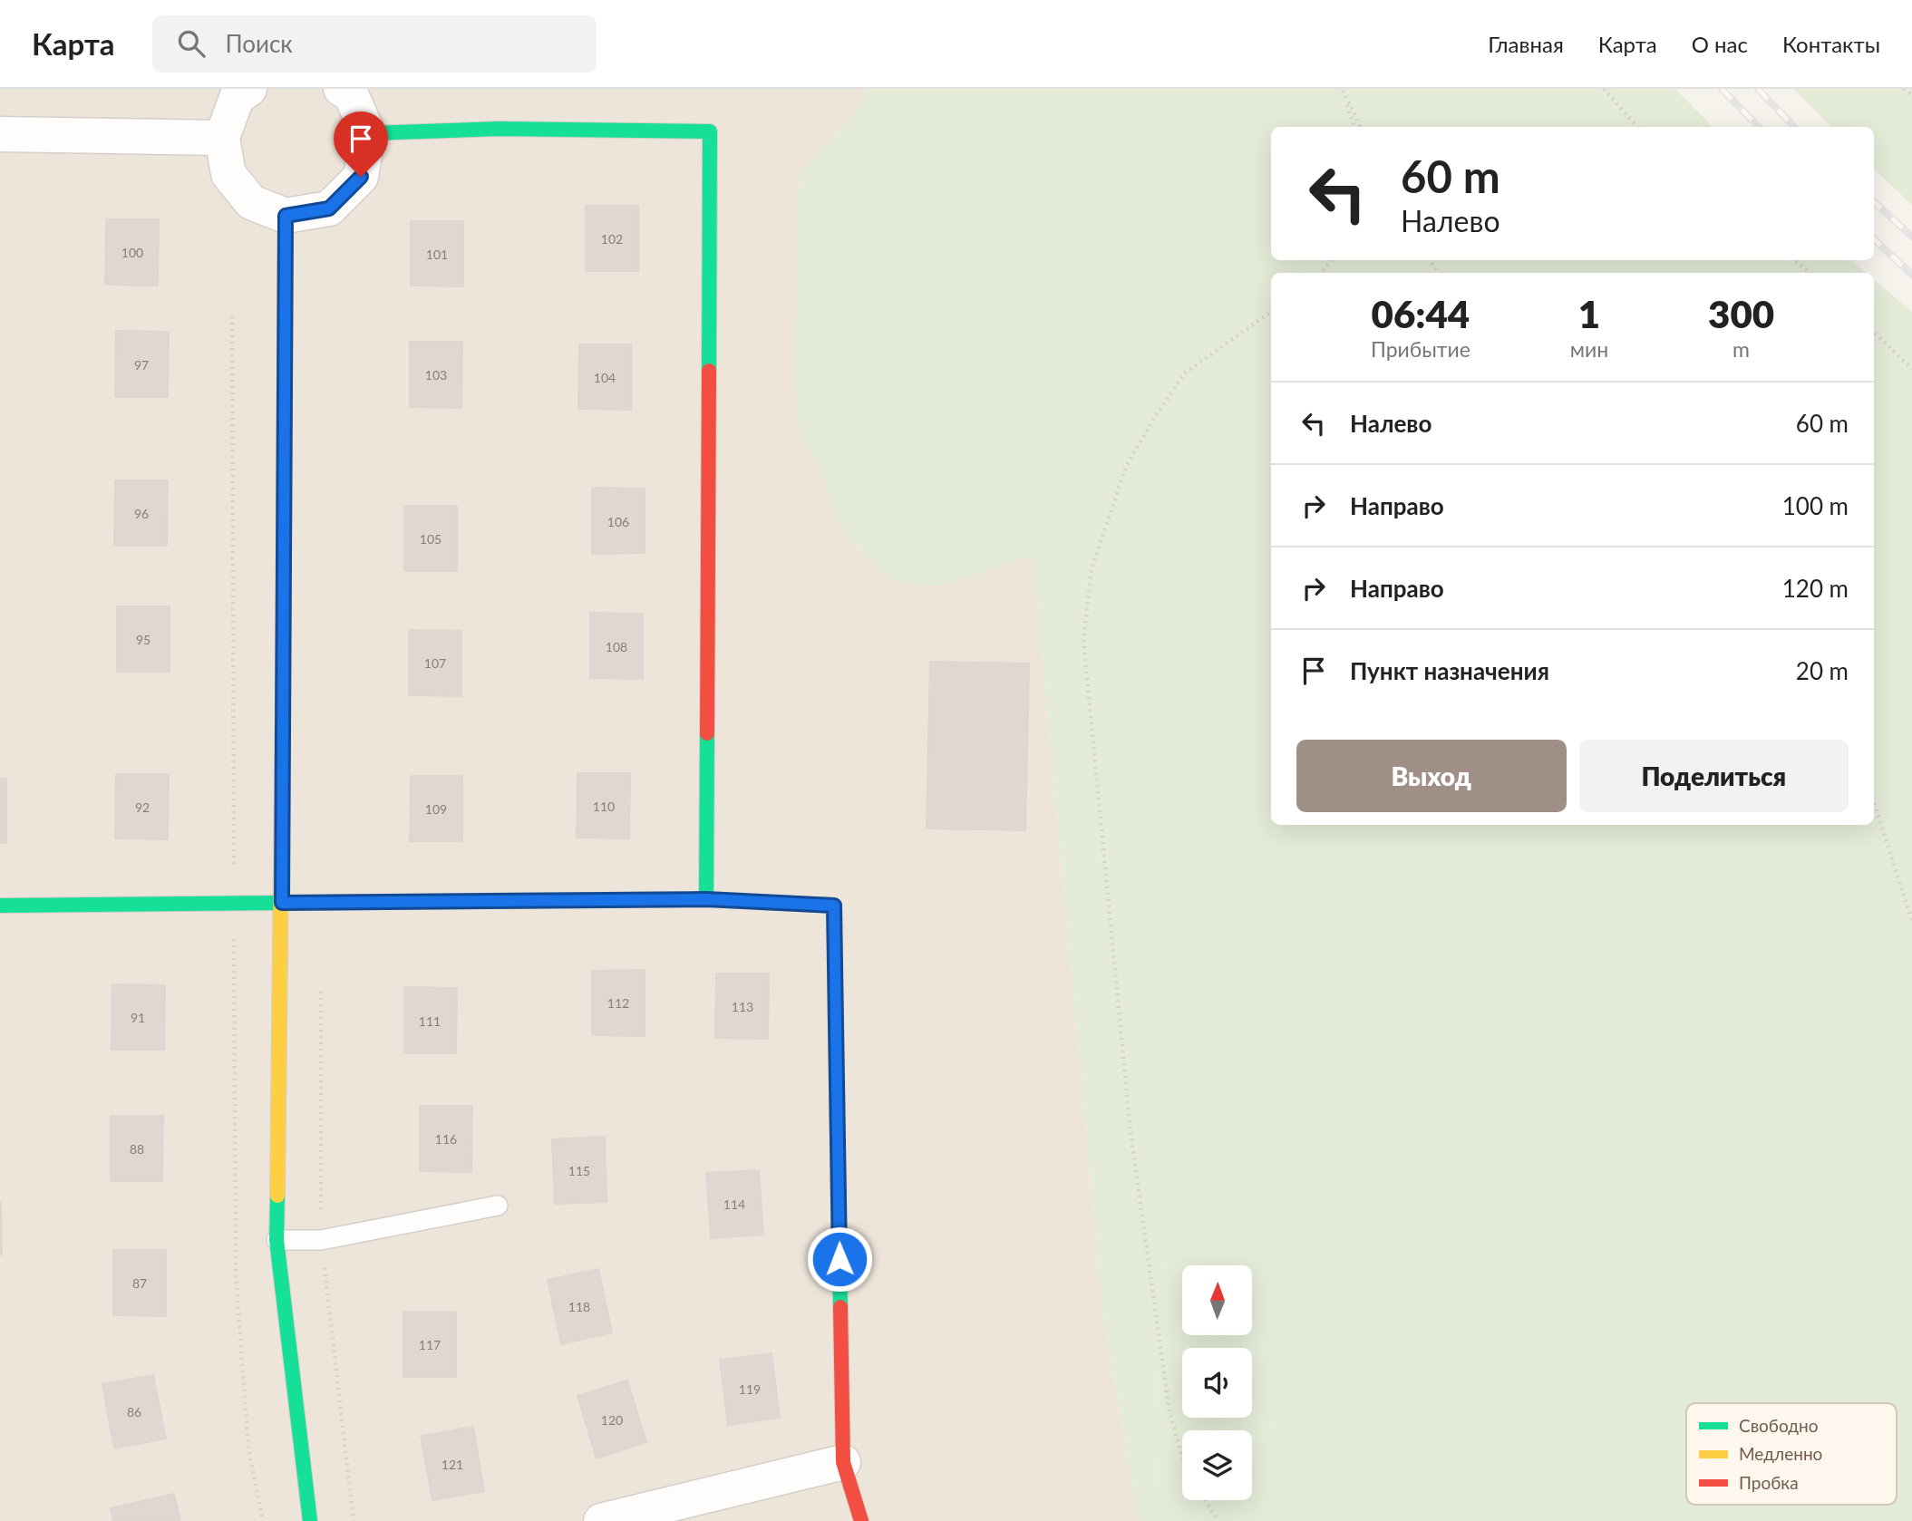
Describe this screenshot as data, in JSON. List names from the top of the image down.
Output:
{
  "house_numbers": [
    "102",
    "100",
    "101",
    "97",
    "103",
    "104",
    "96",
    "106",
    "105",
    "95",
    "108",
    "107",
    "110",
    "92",
    "109",
    "112",
    "113",
    "91",
    "111",
    "116",
    "88",
    "115",
    "114",
    "87",
    "118",
    "117",
    "119",
    "86",
    "120",
    "121"
  ],
  "legend": ["Свободно", "Медленно", "Пробка"],
  "north": "top",
  "page": {
    "header": "Карта",
    "search": "Поиск",
    "nav": [
      "Главная",
      "Карта",
      "О нас",
      "Контакты"
    ],
    "turn": ["60 m", "Налево"],
    "eta": [
      "06:44",
      "Прибытие",
      "1",
      "мин",
      "300",
      "m"
    ],
    "list": [
      {
        "name": "Налево",
        "value": "60 m"
      },
      {
        "name": "Направо",
        "value": "100 m"
      },
      {
        "name": "Направо",
        "value": "120 m"
      },
      {
        "name": "Пункт назначения",
        "value": "20 m"
      }
    ],
    "buttons": ["Выход", "Поделиться"]
  }
}
